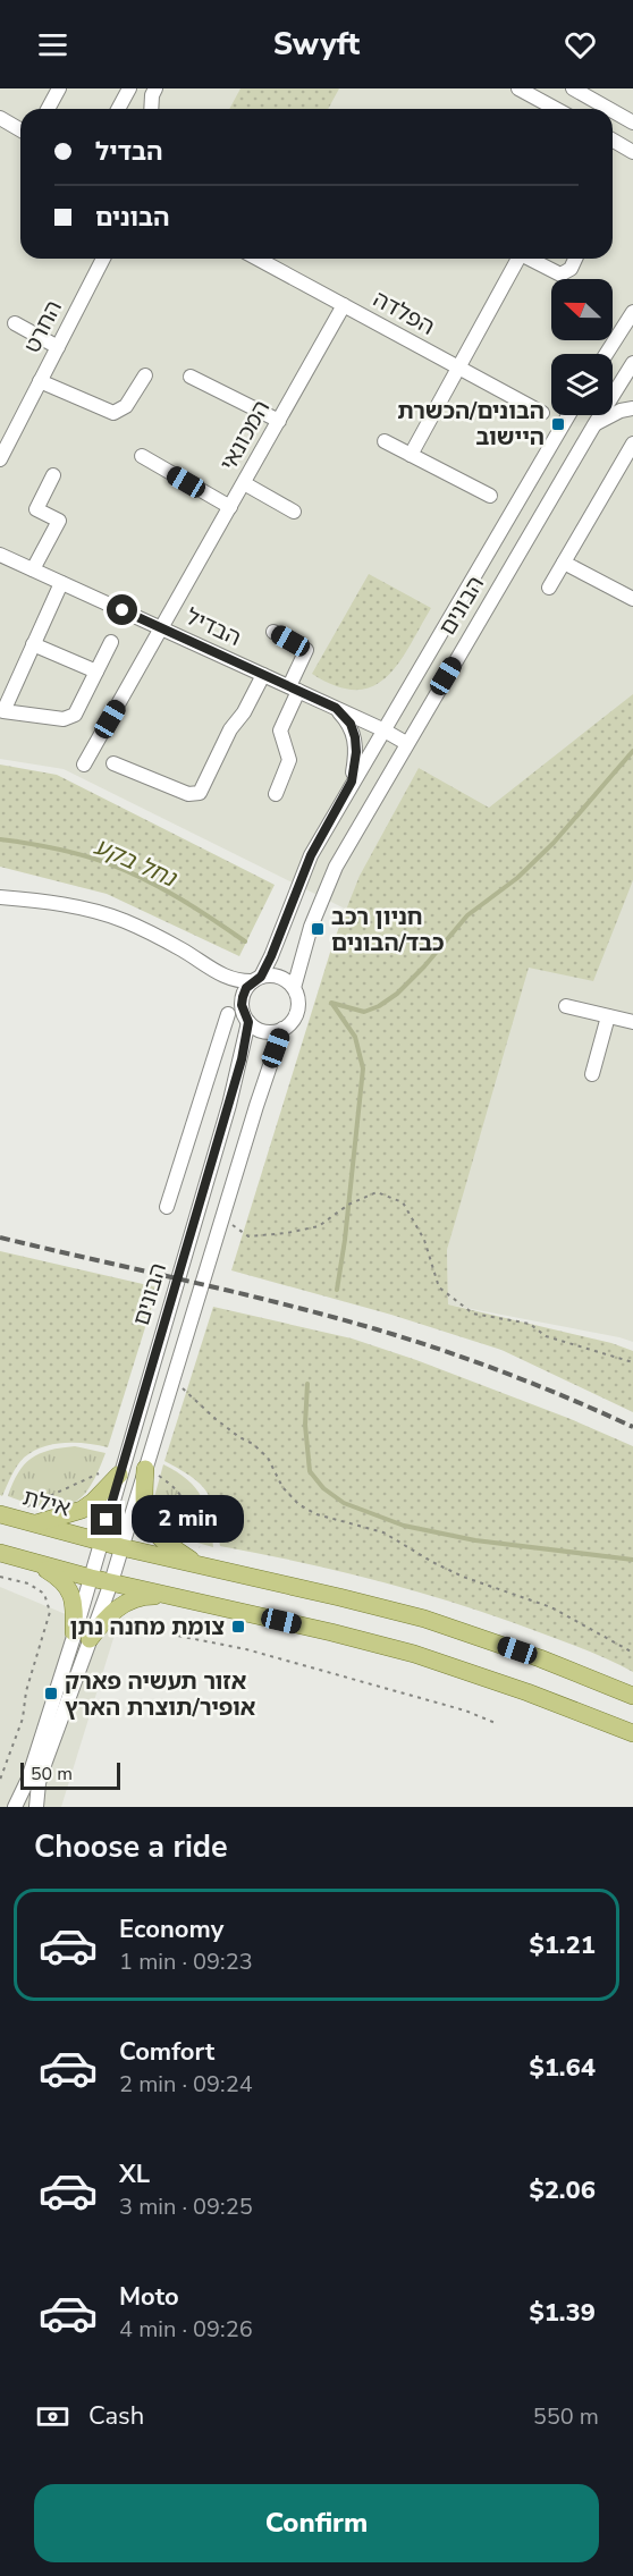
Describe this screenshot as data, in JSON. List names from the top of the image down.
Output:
{
  "streets": {
    "main road": ["אילת"],
    "street": [
      "הפלדה",
      "החרט",
      "המכונאי",
      "הבונים",
      "הבדיל"
    ]
  },
  "crossings": [
    ["הפלדה", "המכונאי"],
    ["המכונאי", "הבדיל"],
    ["הבונים", "הבדיל"],
    ["הבונים", "אילת"]
  ],
  "water": ["נחל בקע"],
  "places": {
    "transit": [
      "הבונים/הכשרת היישוב",
      "חניון רכב כבד/הבונים",
      "צומת מחנה נתן",
      "אזור תעשיה פארק אופיר/תוצרת הארץ"
    ]
  },
  "scale_bar": "50 m",
  "north": "left",
  "page": {
    "header": "Swyft",
    "banner": ["הבדיל", "הבונים"],
    "bubble": "2 min",
    "scale": "50 m",
    "heading": "Choose a ride",
    "list": [
      {
        "name": "Economy",
        "note": "1 min · 09:23",
        "value": "$1.21"
      },
      {
        "name": "Comfort",
        "note": "2 min · 09:24",
        "value": "$1.64"
      },
      {
        "name": "XL",
        "note": "3 min · 09:25",
        "value": "$2.06"
      },
      {
        "name": "Moto",
        "note": "4 min · 09:26",
        "value": "$1.39"
      }
    ],
    "pay": ["Cash", "550 m"],
    "buttons": "Confirm"
  }
}
